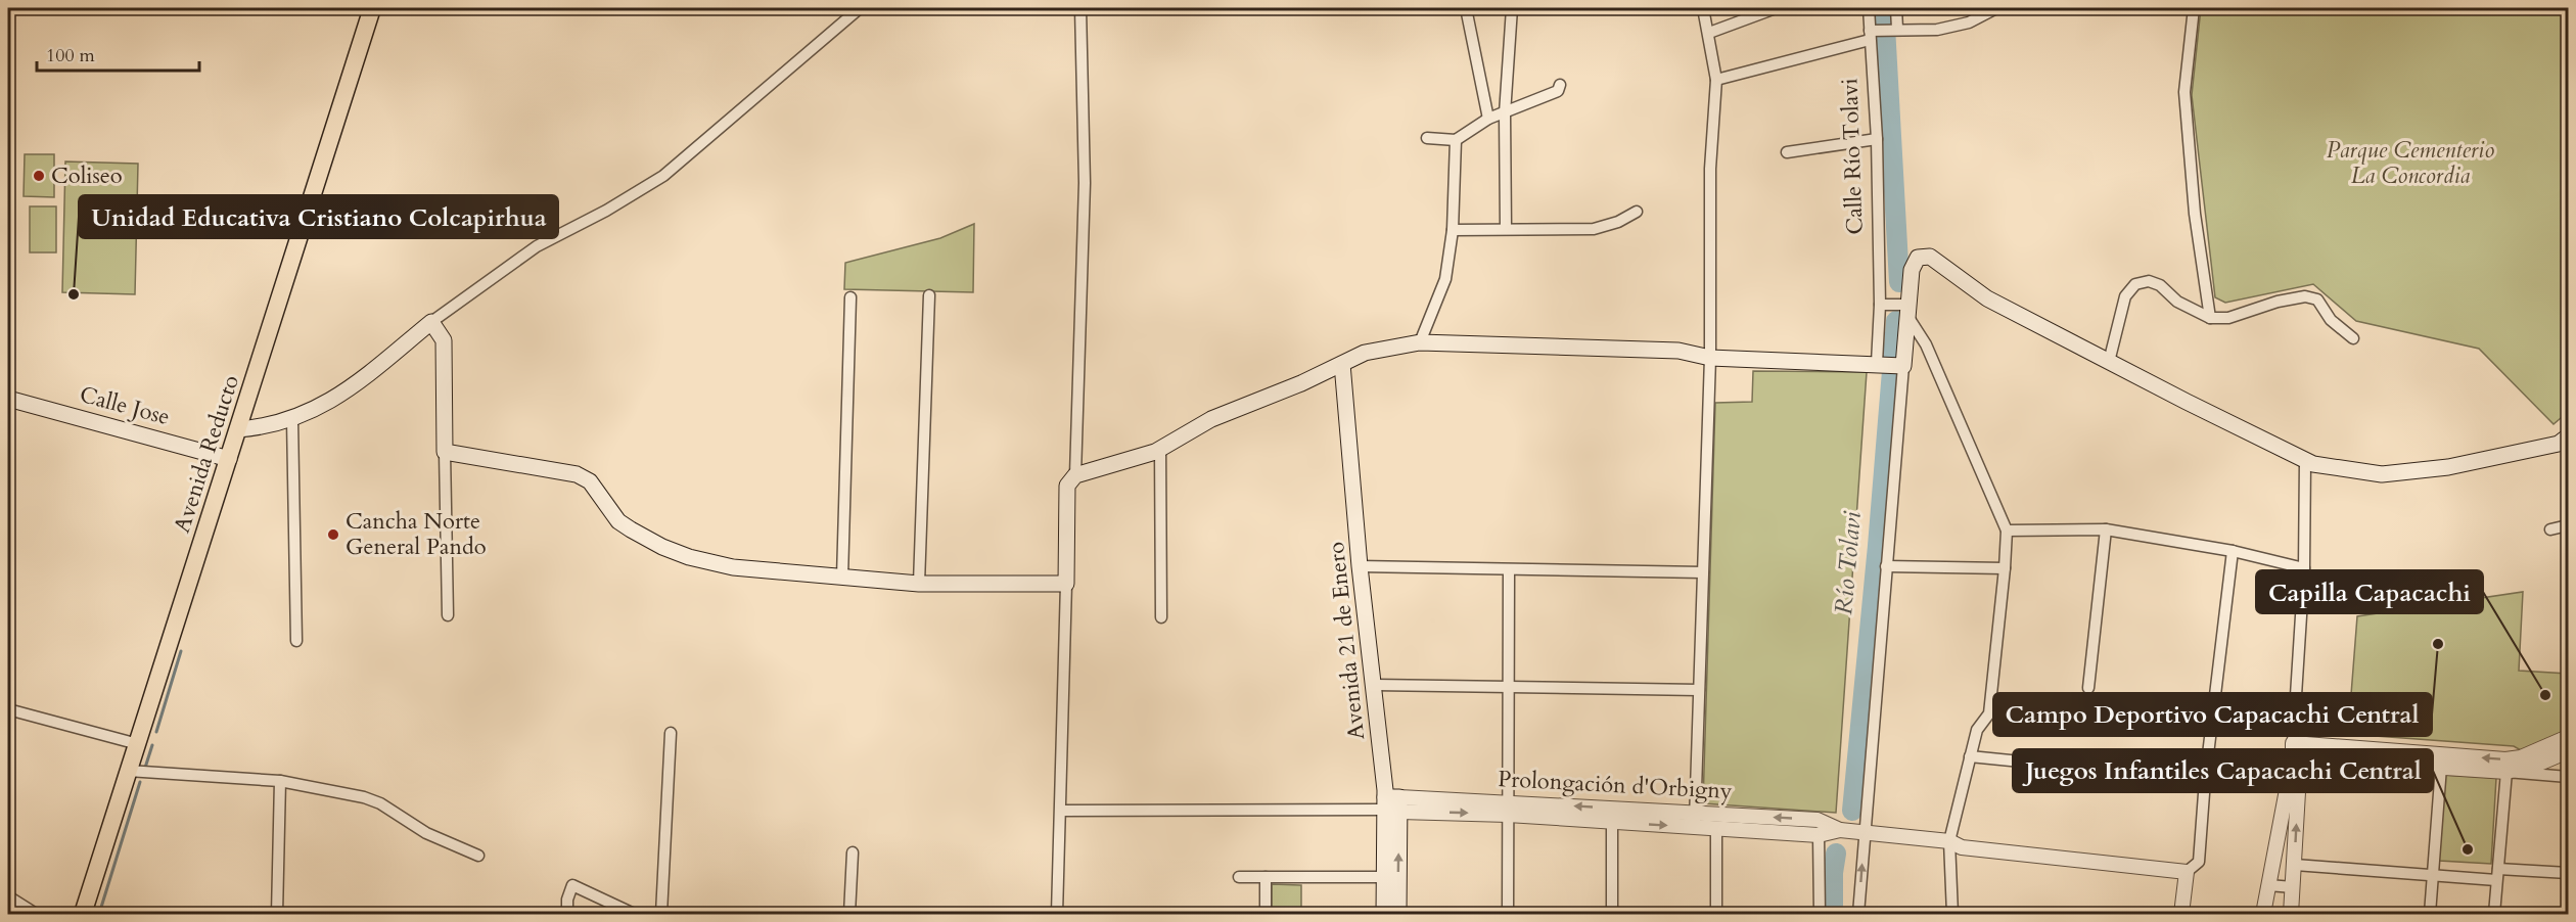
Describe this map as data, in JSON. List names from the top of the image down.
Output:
{
  "streets": {
    "main road": ["Calle Jose", "Avenida Reducto", "Avenida 21 de Enero"],
    "street": ["Calle Río Tolavi", "Prolongación d'Orbigny"]
  },
  "crossings": [
    ["Calle Jose", "Avenida Reducto"],
    ["Avenida 21 de Enero", "Prolongación d'Orbigny"]
  ],
  "water": ["Río Tolavi"],
  "parks": ["Parque Cementerio La Concordia"],
  "places": [
    "Coliseo",
    "Unidad Educativa Cristiano Colcapirhua",
    "Cancha Norte General Pando",
    "Campo Deportivo Capacachi Central",
    "Capilla Capacachi",
    "Juegos Infantiles Capacachi Central"
  ],
  "scale_bar": "100 m"
}
